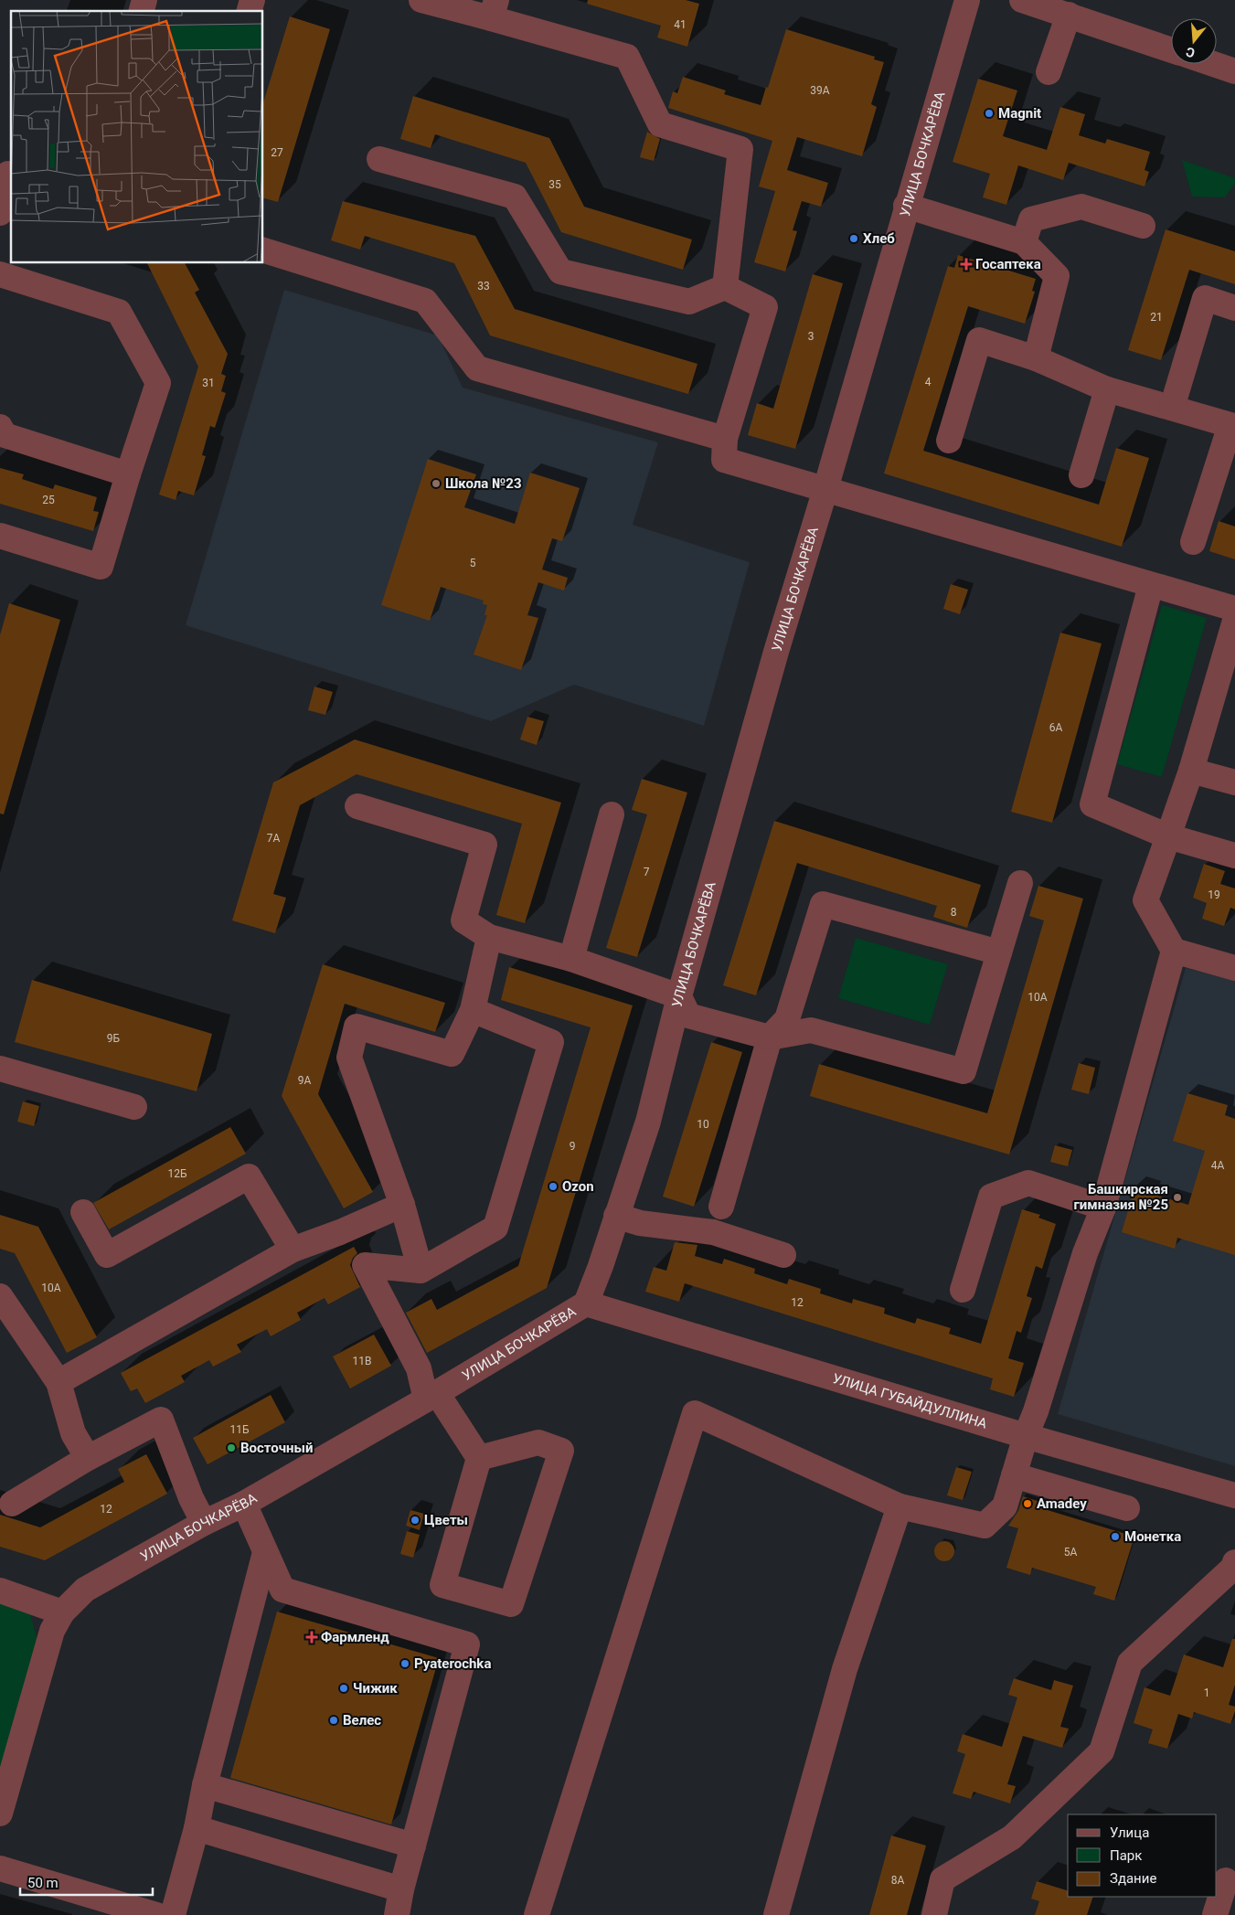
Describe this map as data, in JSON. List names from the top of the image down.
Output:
{
  "streets": {
    "street": ["УЛИЦА БОЧКАРЁВА", "УЛИЦА ГУБАЙДУЛЛИНА"]
  },
  "crossings": [
    ["УЛИЦА БОЧКАРЁВА", "УЛИЦА ГУБАЙДУЛЛИНА"]
  ],
  "places": {
    "other": [
      "Magnit",
      "Хлеб",
      "Школа №23",
      "Ozon",
      "Башкирская гимназия №25",
      "Восточный",
      "Amadey",
      "Цветы",
      "Монетка",
      "Pyaterochka",
      "Чижик",
      "Велес"
    ],
    "health": ["Госаптека", "Фармленд"]
  },
  "house_numbers": [
    "41",
    "39А",
    "27",
    "35",
    "33",
    "21",
    "3",
    "4",
    "31",
    "25",
    "5",
    "6А",
    "7А",
    "7",
    "19",
    "8",
    "10А",
    "9Б",
    "9А",
    "10",
    "9",
    "4А",
    "12Б",
    "10А",
    "12",
    "11В",
    "11Б",
    "12",
    "5А",
    "1",
    "8А"
  ],
  "legend": ["Улица", "Парк", "Здание"],
  "scale_bar": "50 m",
  "north": "bottom"
}
